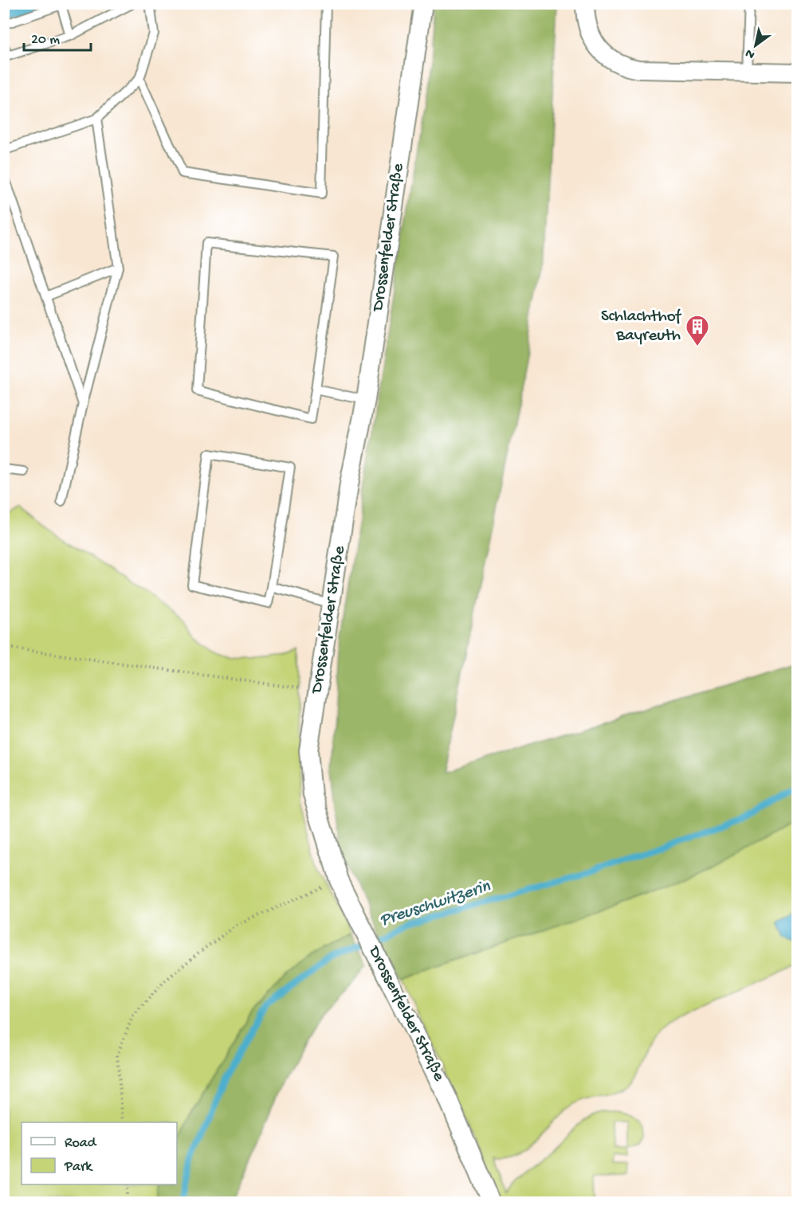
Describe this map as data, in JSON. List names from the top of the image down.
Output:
{
  "streets": {
    "street": ["Drossenfelder Straße"]
  },
  "water": ["Preuschwitzerin"],
  "places": {
    "building": ["Schlachthof Bayreuth"]
  },
  "legend": ["Road", "Park"],
  "scale_bar": "20 m",
  "north": "bottom left"
}
